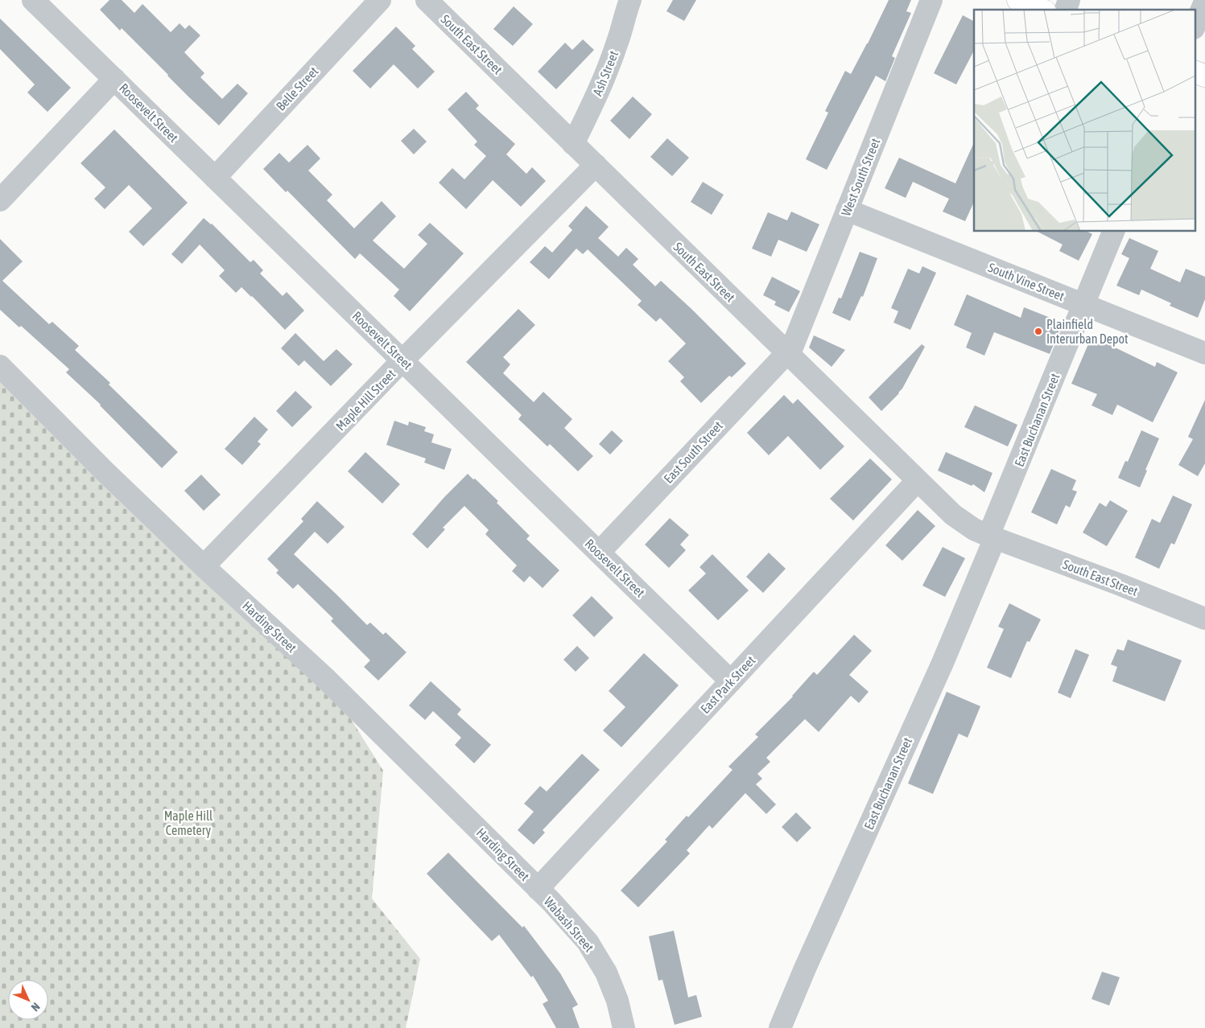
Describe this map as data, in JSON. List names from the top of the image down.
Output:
{
  "streets": {
    "street": [
      "South East Street",
      "Ash Street",
      "Belle Street",
      "Roosevelt Street",
      "West South Street",
      "South Vine Street",
      "Maple Hill Street",
      "East Buchanan Street",
      "East South Street",
      "Harding Street",
      "East Park Street",
      "Wabash Street"
    ]
  },
  "crossings": [
    ["South East Street", "Ash Street"],
    ["South East Street", "West South Street"],
    ["South East Street", "Maple Hill Street"],
    ["South East Street", "East Buchanan Street"],
    ["South East Street", "East South Street"],
    ["South East Street", "East Park Street"],
    ["Belle Street", "Roosevelt Street"],
    ["Roosevelt Street", "Maple Hill Street"],
    ["Roosevelt Street", "East South Street"],
    ["Roosevelt Street", "East Park Street"],
    ["West South Street", "South Vine Street"],
    ["West South Street", "East South Street"],
    ["South Vine Street", "East Buchanan Street"],
    ["Maple Hill Street", "Harding Street"],
    ["Harding Street", "East Park Street"],
    ["Harding Street", "Wabash Street"],
    ["East Park Street", "Wabash Street"]
  ],
  "parks": ["Maple Hill Cemetery"],
  "places": ["Plainfield Interurban Depot"],
  "north": "bottom right"
}
